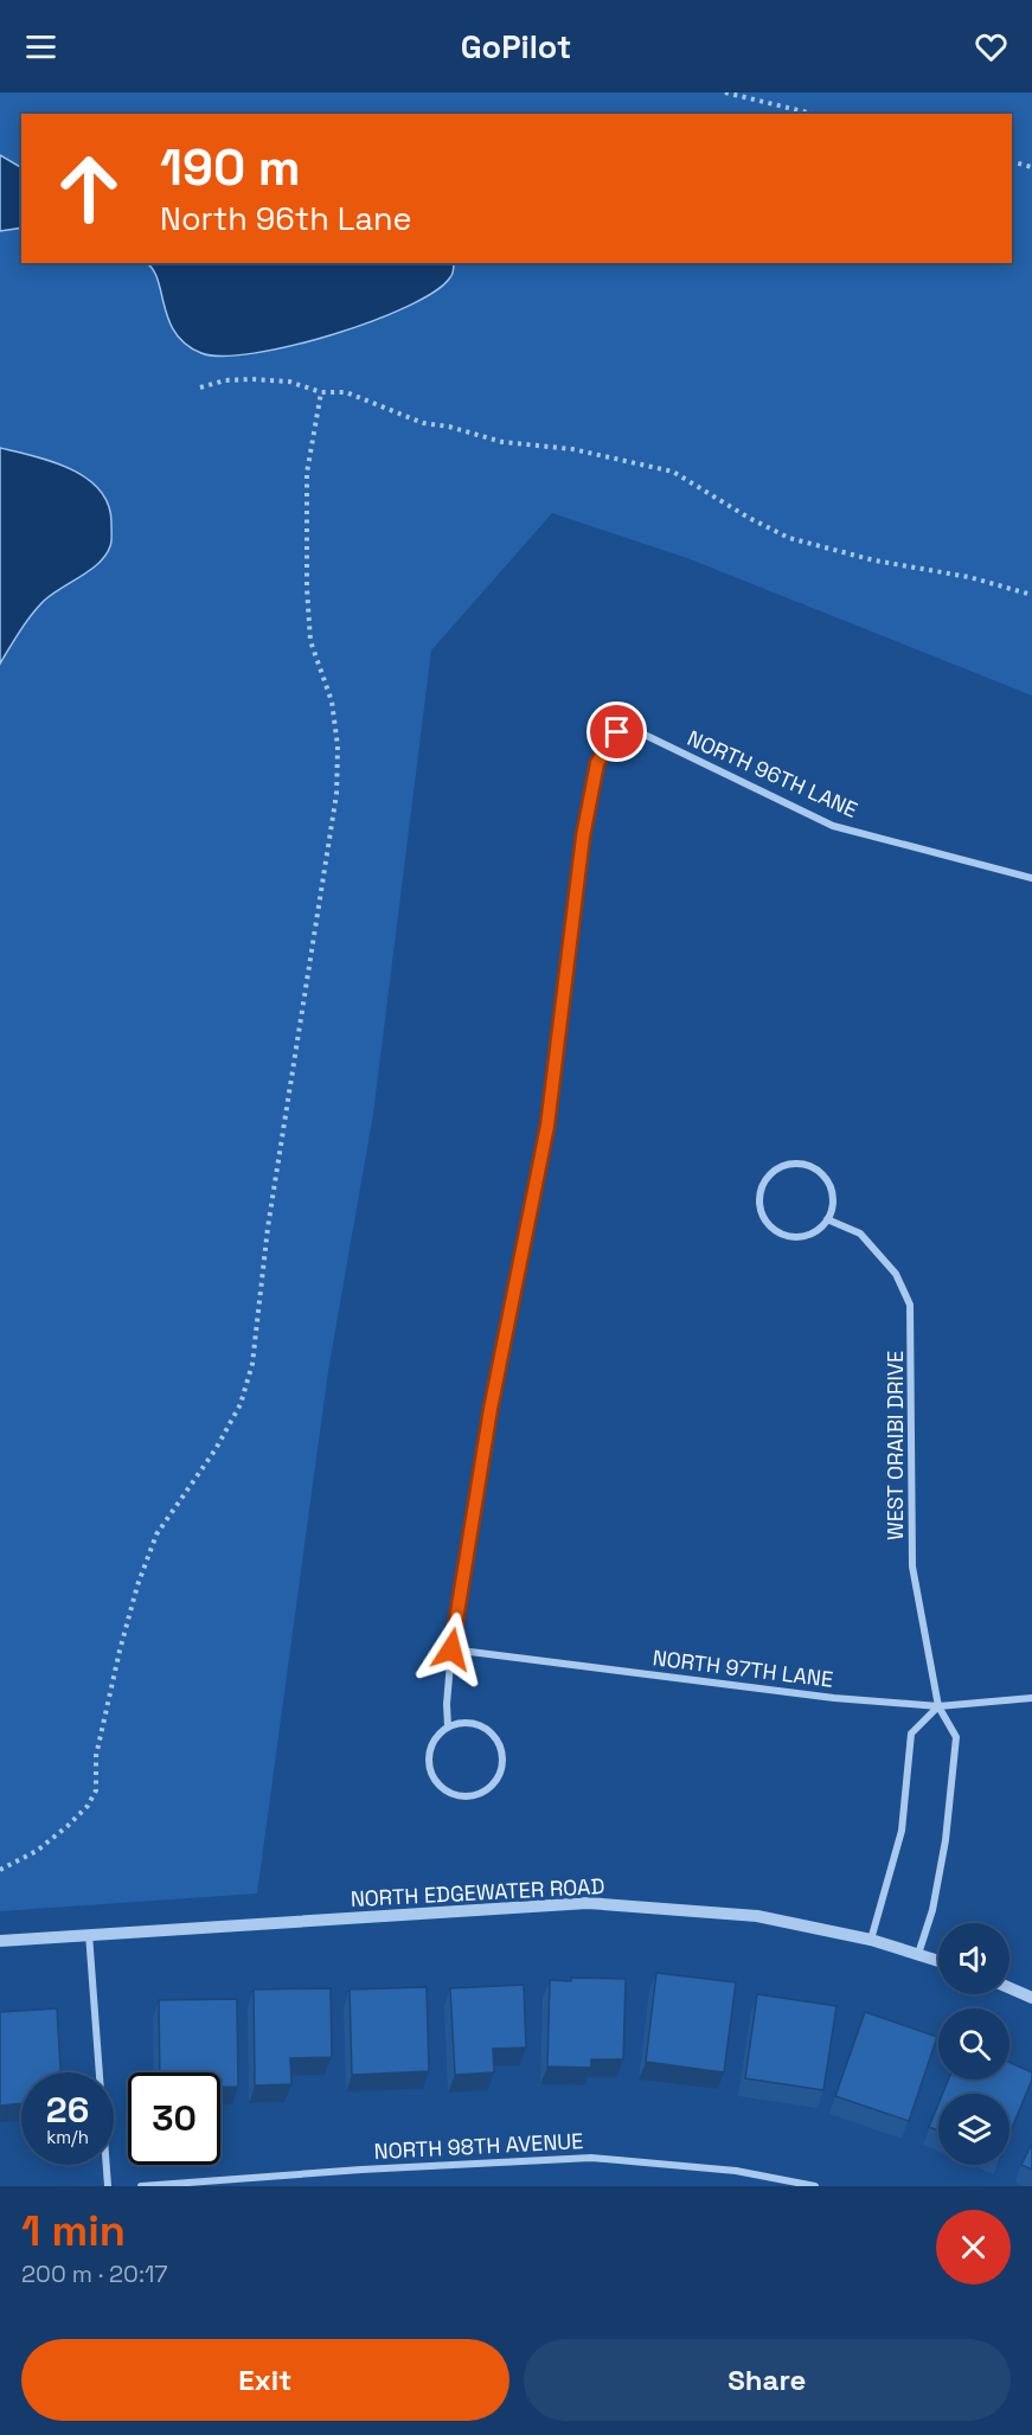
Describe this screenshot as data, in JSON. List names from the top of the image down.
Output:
{
  "streets": {
    "street": [
      "NORTH 96TH LANE",
      "WEST ORAIBI DRIVE",
      "NORTH 97TH LANE",
      "NORTH EDGEWATER ROAD",
      "NORTH 98TH AVENUE"
    ]
  },
  "crossings": [
    ["NORTH 96TH LANE", "NORTH 97TH LANE"],
    ["WEST ORAIBI DRIVE", "NORTH 97TH LANE"],
    ["WEST ORAIBI DRIVE", "NORTH EDGEWATER ROAD"]
  ],
  "page": {
    "header": "GoPilot",
    "turn": ["190 m", "North 96th Lane"],
    "speed": "26 km/h",
    "limit": "30",
    "heading": ["1 min", "200 m · 20:17"],
    "buttons": ["Exit", "Share"]
  }
}
